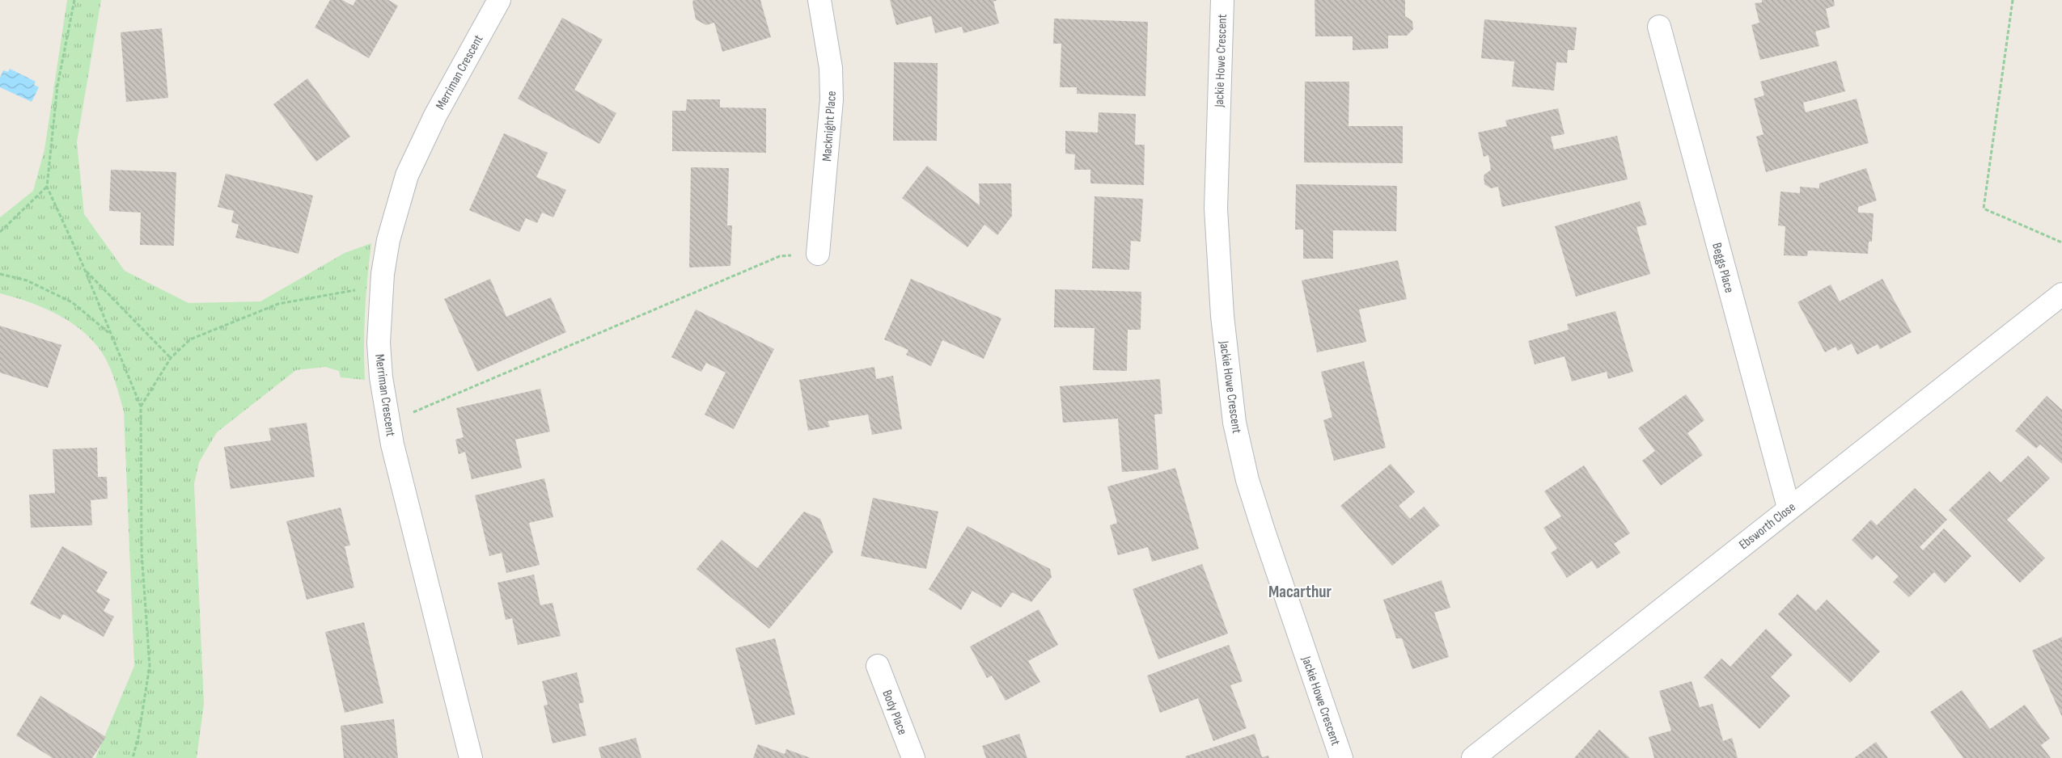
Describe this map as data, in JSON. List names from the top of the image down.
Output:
{
  "streets": {
    "street": [
      "Jackie Howe Crescent",
      "Merriman Crescent",
      "Macknight Place",
      "Beggs Place",
      "Ebsworth Close",
      "Body Place"
    ]
  },
  "crossings": [
    ["Beggs Place", "Ebsworth Close"]
  ],
  "districts": ["Macarthur"]
}
